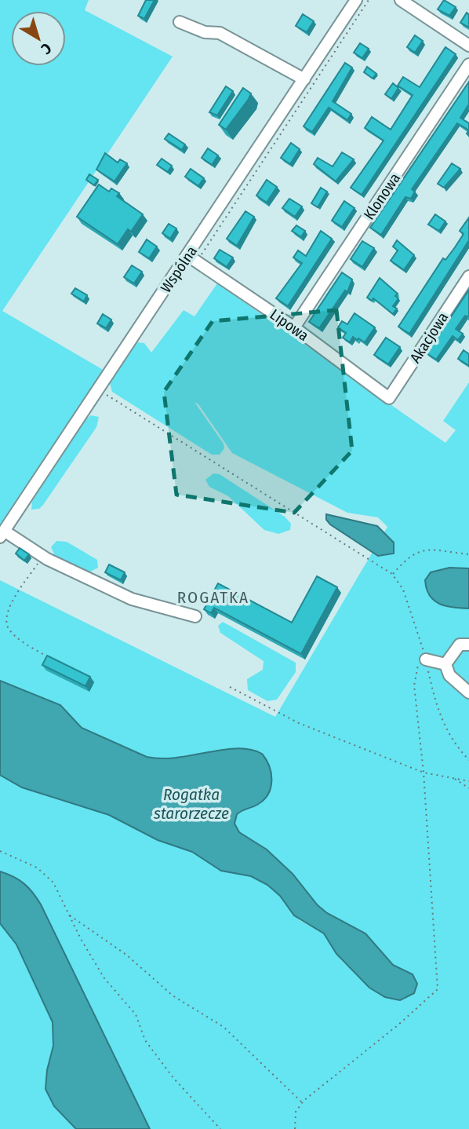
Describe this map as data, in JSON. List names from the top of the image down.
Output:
{
  "streets": {
    "street": [
      "Klonowa",
      "Wspólna",
      "Lipowa",
      "Akacjowa"
    ]
  },
  "crossings": [
    ["Klonowa", "Lipowa"],
    ["Wspólna", "Lipowa"],
    ["Lipowa", "Akacjowa"]
  ],
  "districts": ["ROGATKA"],
  "water": ["Rogatka starorzecze"],
  "north": "bottom right"
}
